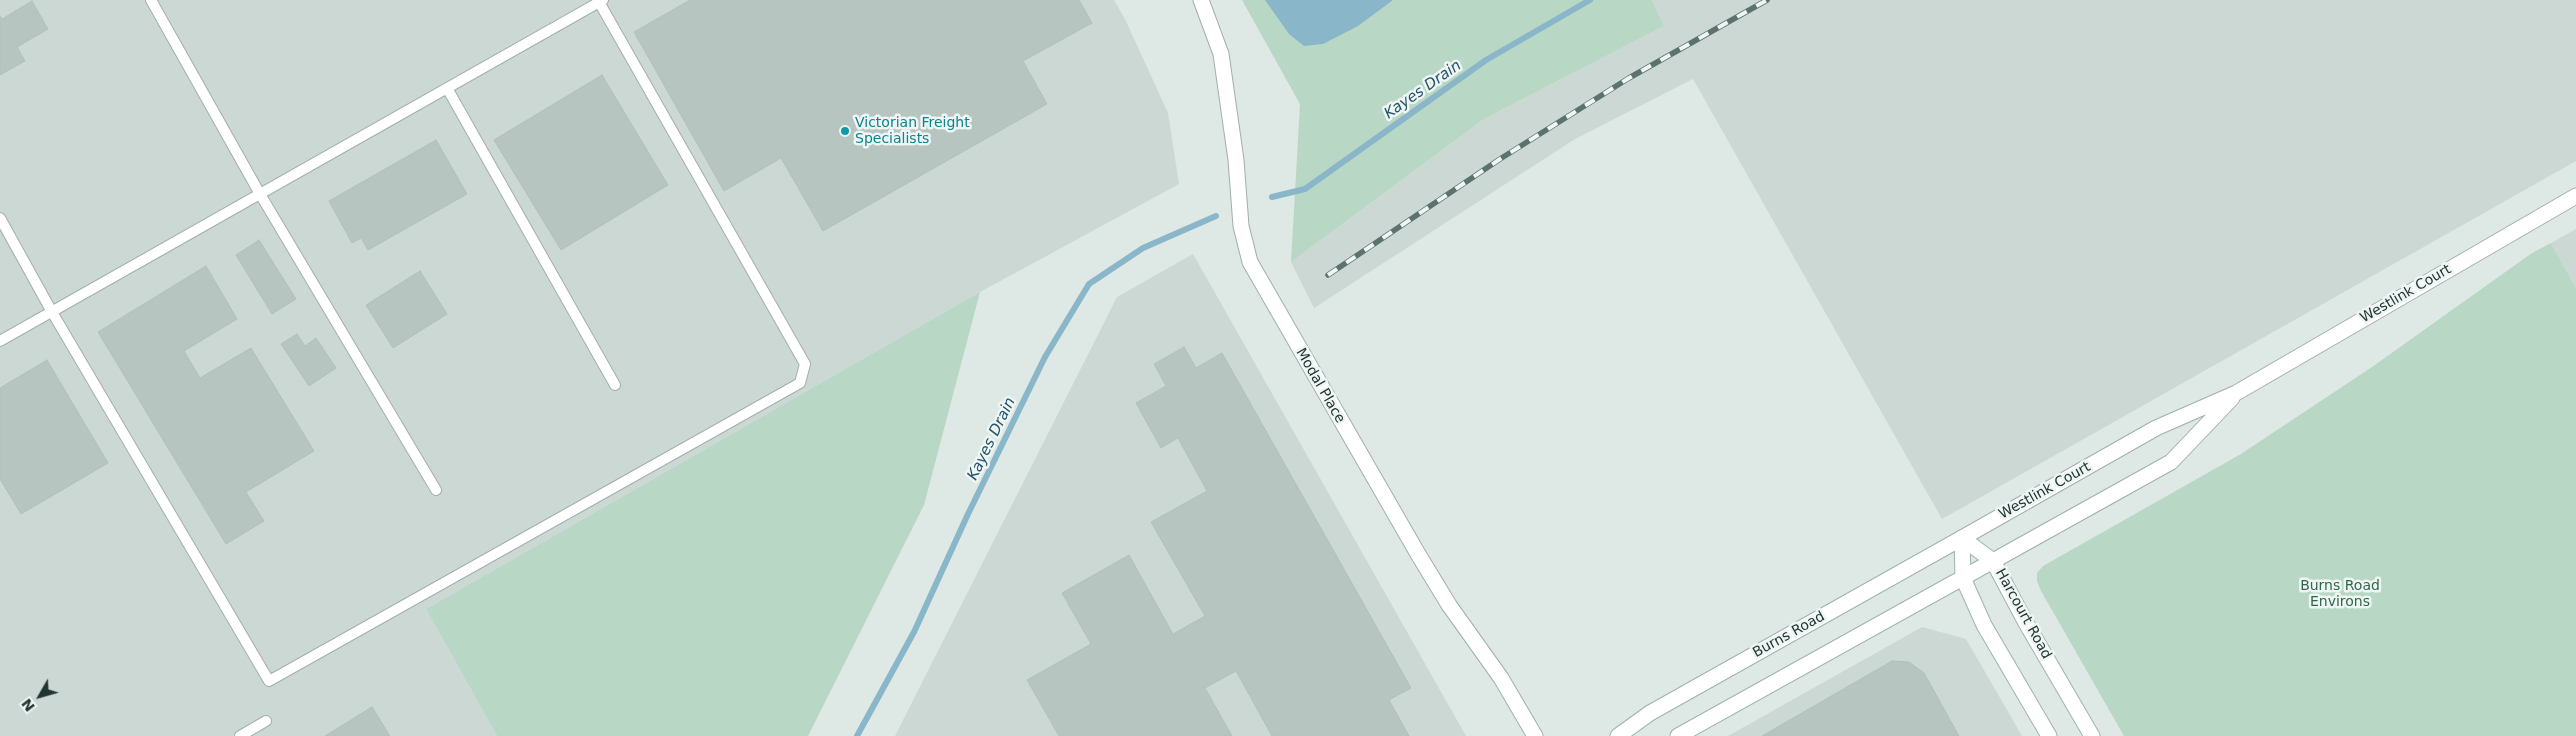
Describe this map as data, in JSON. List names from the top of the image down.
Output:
{
  "streets": {
    "street": [
      "Westlink Court",
      "Modal Place",
      "Harcourt Road",
      "Burns Road"
    ]
  },
  "crossings": [
    ["Westlink Court", "Harcourt Road"],
    ["Westlink Court", "Burns Road"],
    ["Harcourt Road", "Burns Road"]
  ],
  "water": ["Kayes Drain"],
  "parks": ["Burns Road Environs"],
  "places": ["Victorian Freight Specialists"],
  "north": "bottom left"
}
